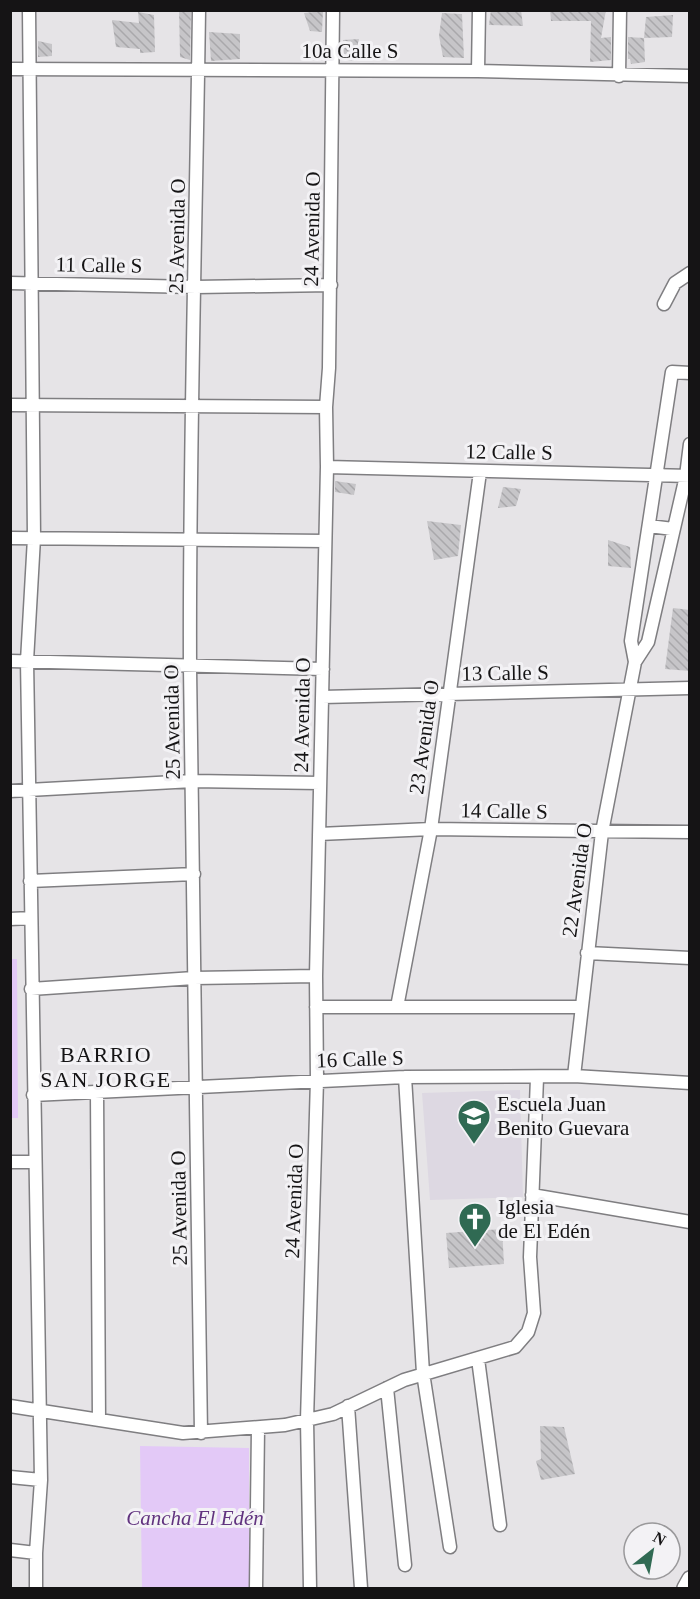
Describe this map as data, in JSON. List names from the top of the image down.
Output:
{
  "streets": {
    "street": [
      "10a Calle S",
      "24 Avenida O",
      "25 Avenida O",
      "11 Calle S",
      "12 Calle S",
      "13 Calle S",
      "23 Avenida O",
      "14 Calle S",
      "22 Avenida O",
      "16 Calle S"
    ]
  },
  "crossings": [
    ["10a Calle S", "24 Avenida O"],
    ["10a Calle S", "25 Avenida O"],
    ["24 Avenida O", "11 Calle S"],
    ["24 Avenida O", "12 Calle S"],
    ["24 Avenida O", "13 Calle S"],
    ["24 Avenida O", "14 Calle S"],
    ["24 Avenida O", "16 Calle S"],
    ["25 Avenida O", "11 Calle S"],
    ["25 Avenida O", "16 Calle S"],
    ["12 Calle S", "23 Avenida O"],
    ["13 Calle S", "23 Avenida O"],
    ["13 Calle S", "22 Avenida O"],
    ["23 Avenida O", "14 Calle S"],
    ["14 Calle S", "22 Avenida O"],
    ["22 Avenida O", "16 Calle S"]
  ],
  "districts": ["BARRIO SAN JORGE"],
  "parks": ["Cancha El Edén"],
  "places": {
    "school or university": ["Escuela Juan Benito Guevara"],
    "church": ["Iglesia de El Edén"]
  },
  "north": "top right"
}
